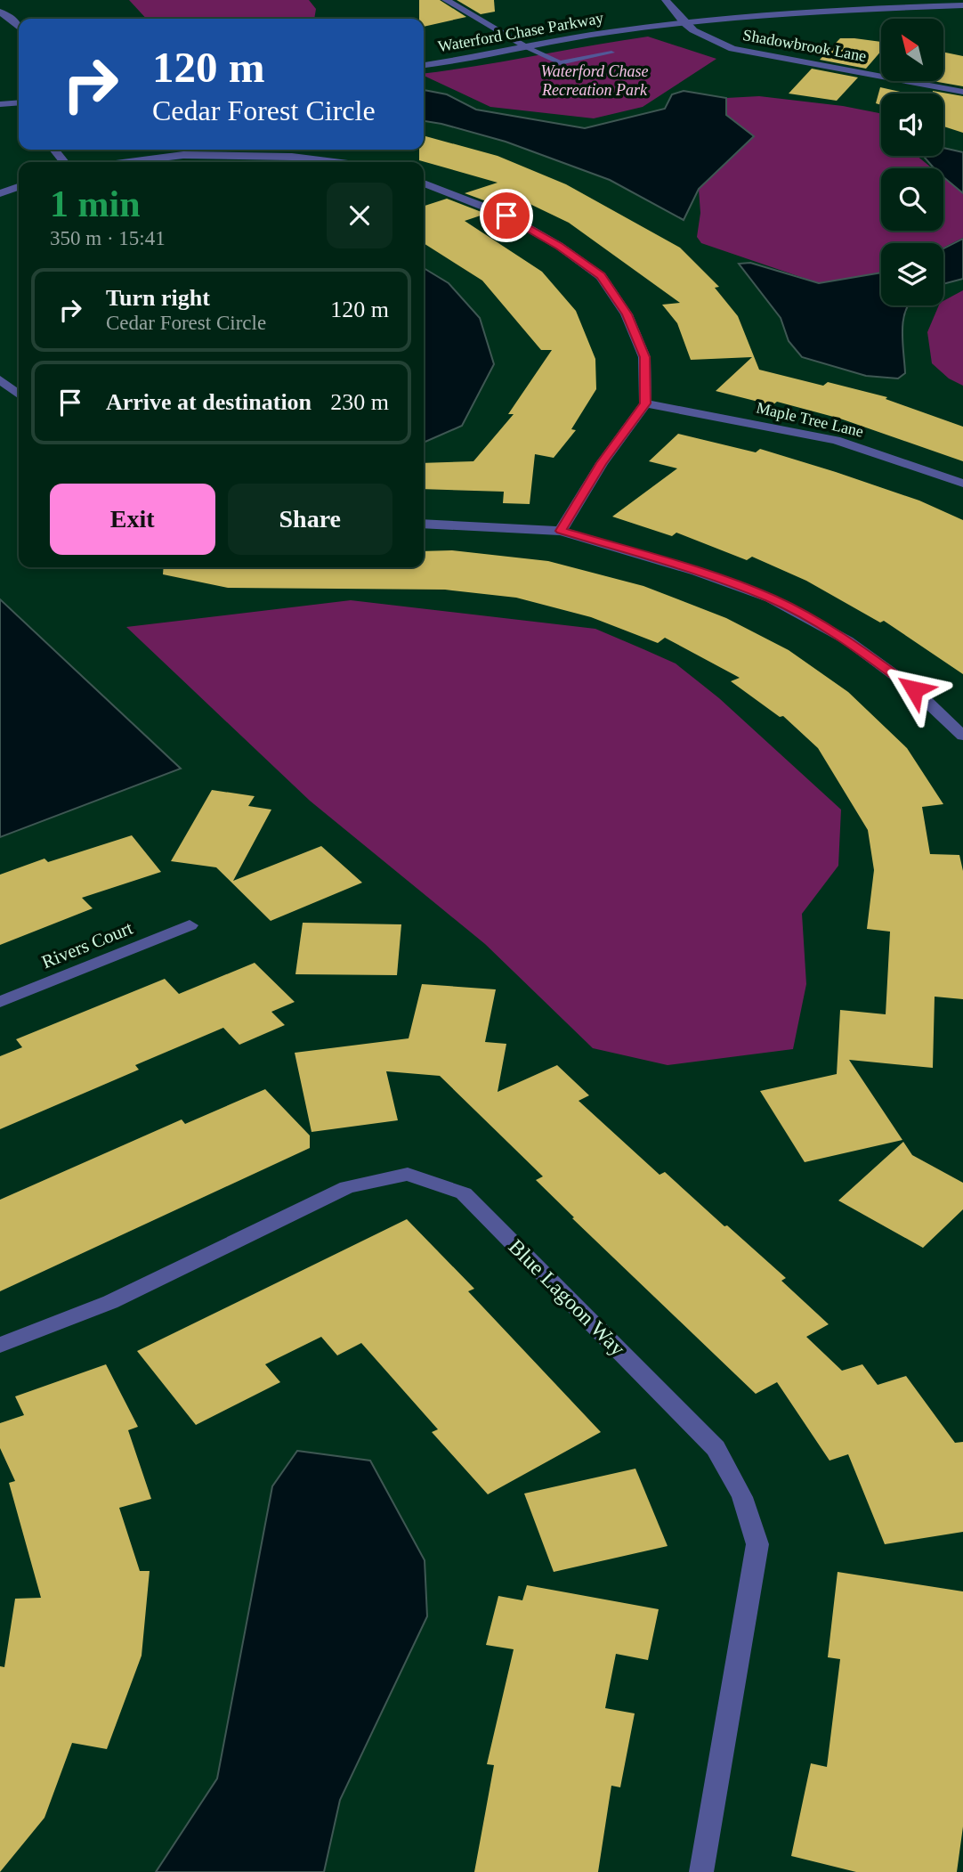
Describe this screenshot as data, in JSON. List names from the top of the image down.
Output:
{
  "streets": {
    "street": [
      "Waterford Chase Parkway",
      "Shadowbrook Lane",
      "Maple Tree Lane",
      "Rivers Court",
      "Blue Lagoon Way"
    ]
  },
  "crossings": [
    ["Waterford Chase Parkway", "Shadowbrook Lane"]
  ],
  "parks": ["Waterford Chase Recreation Park"],
  "north": "top left",
  "page": {
    "turn": ["120 m", "Cedar Forest Circle"],
    "heading": ["1 min", "350 m · 15:41"],
    "list": [
      {
        "name": "Turn right",
        "note": "Cedar Forest Circle",
        "value": "120 m"
      },
      {
        "name": "Arrive at destination",
        "value": "230 m"
      }
    ],
    "buttons": ["Exit", "Share"]
  }
}
